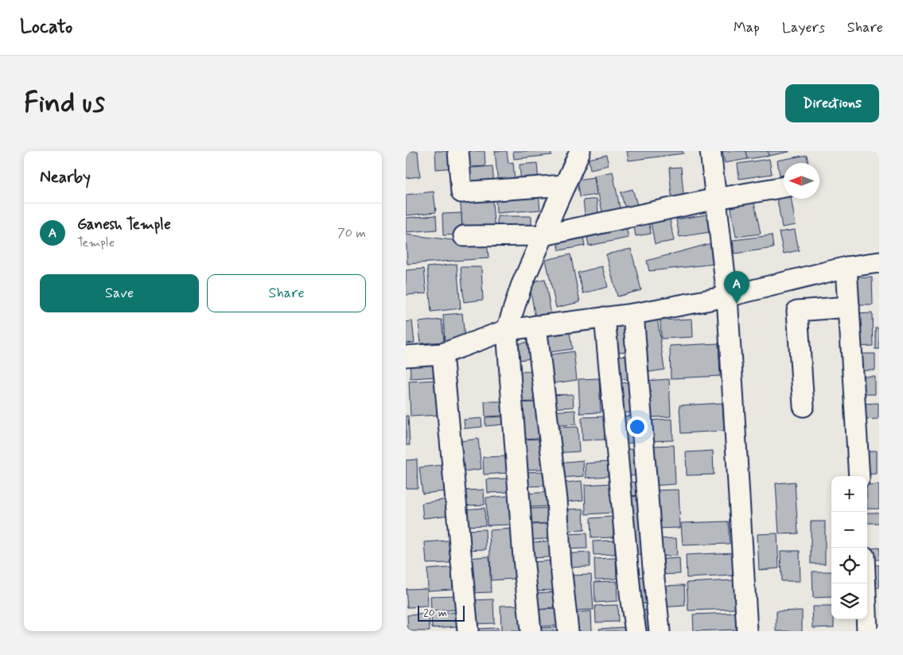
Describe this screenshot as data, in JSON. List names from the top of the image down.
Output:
{
  "scale_bar": "20 m",
  "north": "left",
  "page": {
    "header": "Locato",
    "nav": ["Map", "Layers", "Share"],
    "buttons": [
      "Directions",
      ["Save", "Share"]
    ],
    "title": "Find us",
    "heading": "Nearby",
    "list": [
      {
        "mark": "A",
        "name": "Ganesh Temple",
        "note": "Temple",
        "value": "70 m"
      }
    ],
    "pins": "A",
    "map_buttons": ["+", "−"],
    "scale": "20 m"
  }
}
